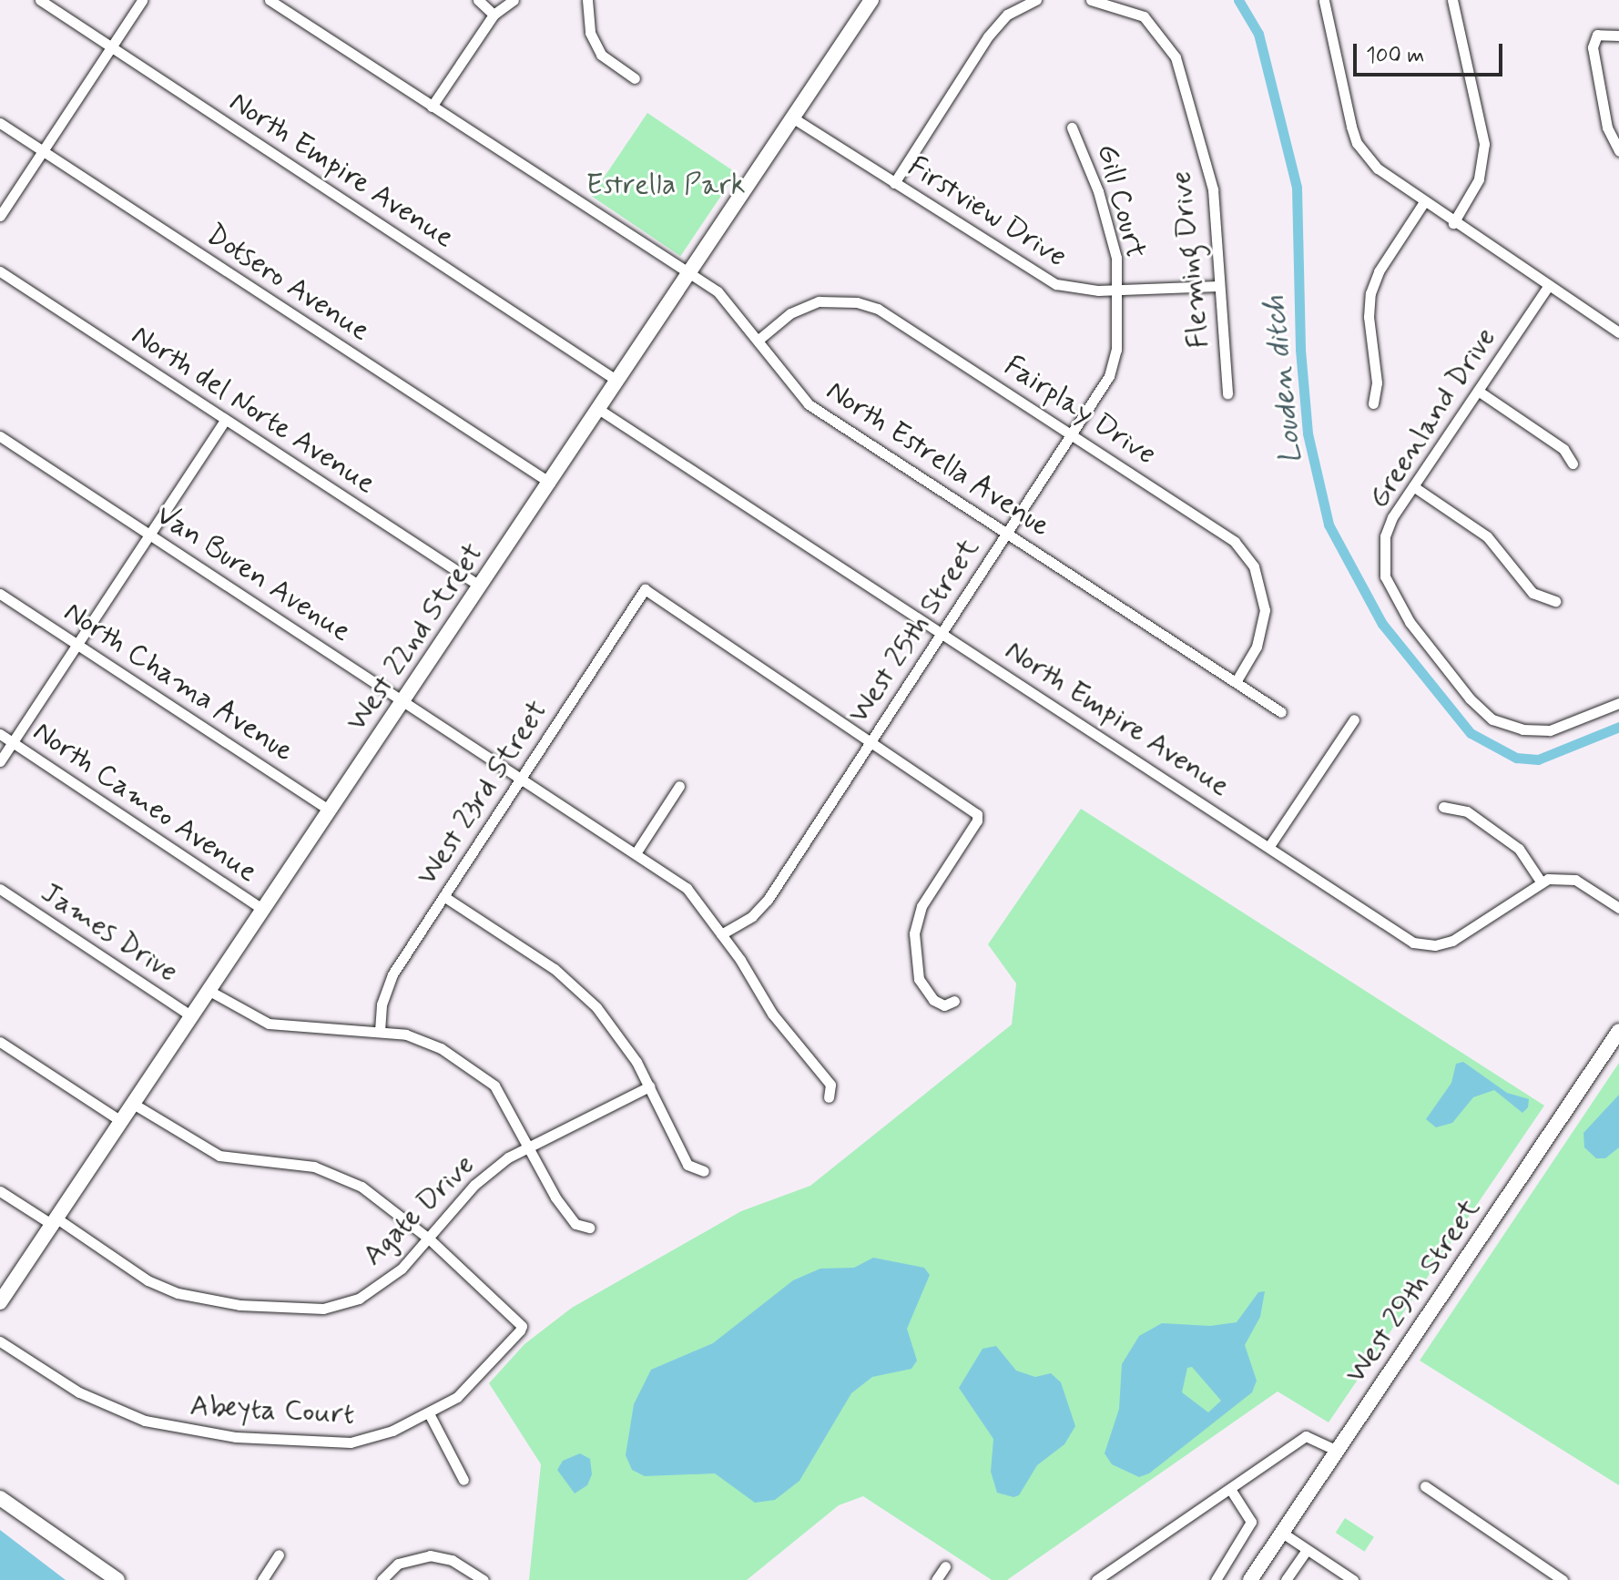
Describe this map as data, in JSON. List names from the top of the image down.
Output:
{
  "streets": {
    "street": [
      "North Empire Avenue",
      "Gill Court",
      "Firstview Drive",
      "Fleming Drive",
      "Dotsero Avenue",
      "North del Norte Avenue",
      "Fairplay Drive",
      "Greenland Drive",
      "North Estrella Avenue",
      "Van Buren Avenue",
      "West 25th Street",
      "West 22nd Street",
      "North Chama Avenue",
      "West 23rd Street",
      "North Cameo Avenue",
      "James Drive",
      "Agate Drive",
      "West 29th Street",
      "Abeyta Court"
    ]
  },
  "crossings": [
    ["North Empire Avenue", "West 25th Street"],
    ["North Empire Avenue", "West 22nd Street"],
    ["Gill Court", "Firstview Drive"],
    ["Gill Court", "West 25th Street"],
    ["Firstview Drive", "Fleming Drive"],
    ["Firstview Drive", "West 25th Street"],
    ["Firstview Drive", "West 22nd Street"],
    ["Dotsero Avenue", "West 22nd Street"],
    ["North del Norte Avenue", "West 22nd Street"],
    ["Fairplay Drive", "North Estrella Avenue"],
    ["Fairplay Drive", "West 25th Street"],
    ["North Estrella Avenue", "West 25th Street"],
    ["North Estrella Avenue", "West 22nd Street"],
    ["Van Buren Avenue", "West 25th Street"],
    ["Van Buren Avenue", "West 22nd Street"],
    ["Van Buren Avenue", "West 23rd Street"],
    ["West 25th Street", "West 23rd Street"],
    ["West 22nd Street", "North Chama Avenue"],
    ["West 22nd Street", "North Cameo Avenue"],
    ["West 22nd Street", "James Drive"],
    ["West 22nd Street", "Agate Drive"],
    ["Agate Drive", "Abeyta Court"]
  ],
  "water": ["Louden ditch"],
  "parks": ["Estrella Park"],
  "scale_bar": "100 m"
}
